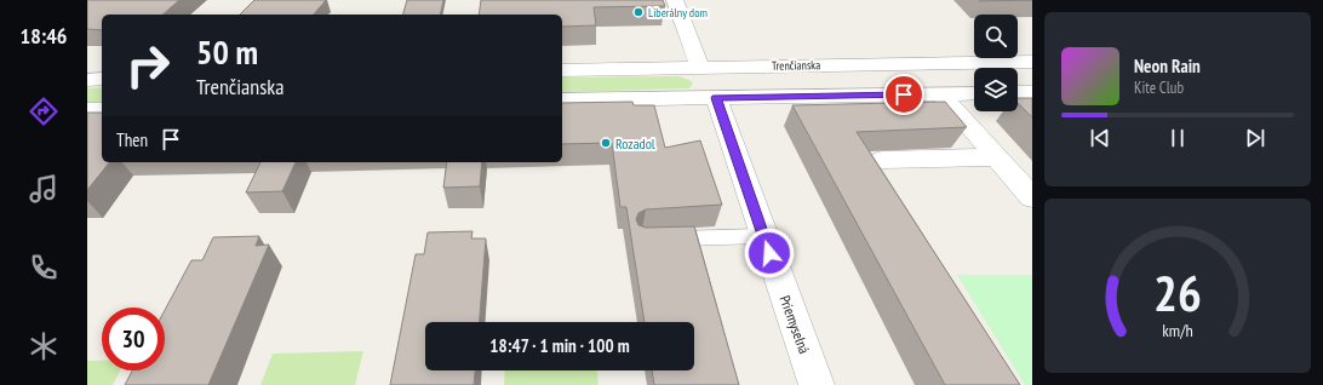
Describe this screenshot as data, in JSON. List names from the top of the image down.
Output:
{
  "streets": {
    "street": ["Trenčianska", "Priemyselná"]
  },
  "places": ["Liberálny dom", "Rozadol"],
  "page": {
    "tabs": "18:46",
    "turn": ["50 m", "Trenčianska"],
    "song": ["Neon Rain", "Kite Club"],
    "then": "Then",
    "limit": "30",
    "trip": "18:47 · 1 min · 100 m",
    "gauge": ["26", "km/h"]
  }
}
